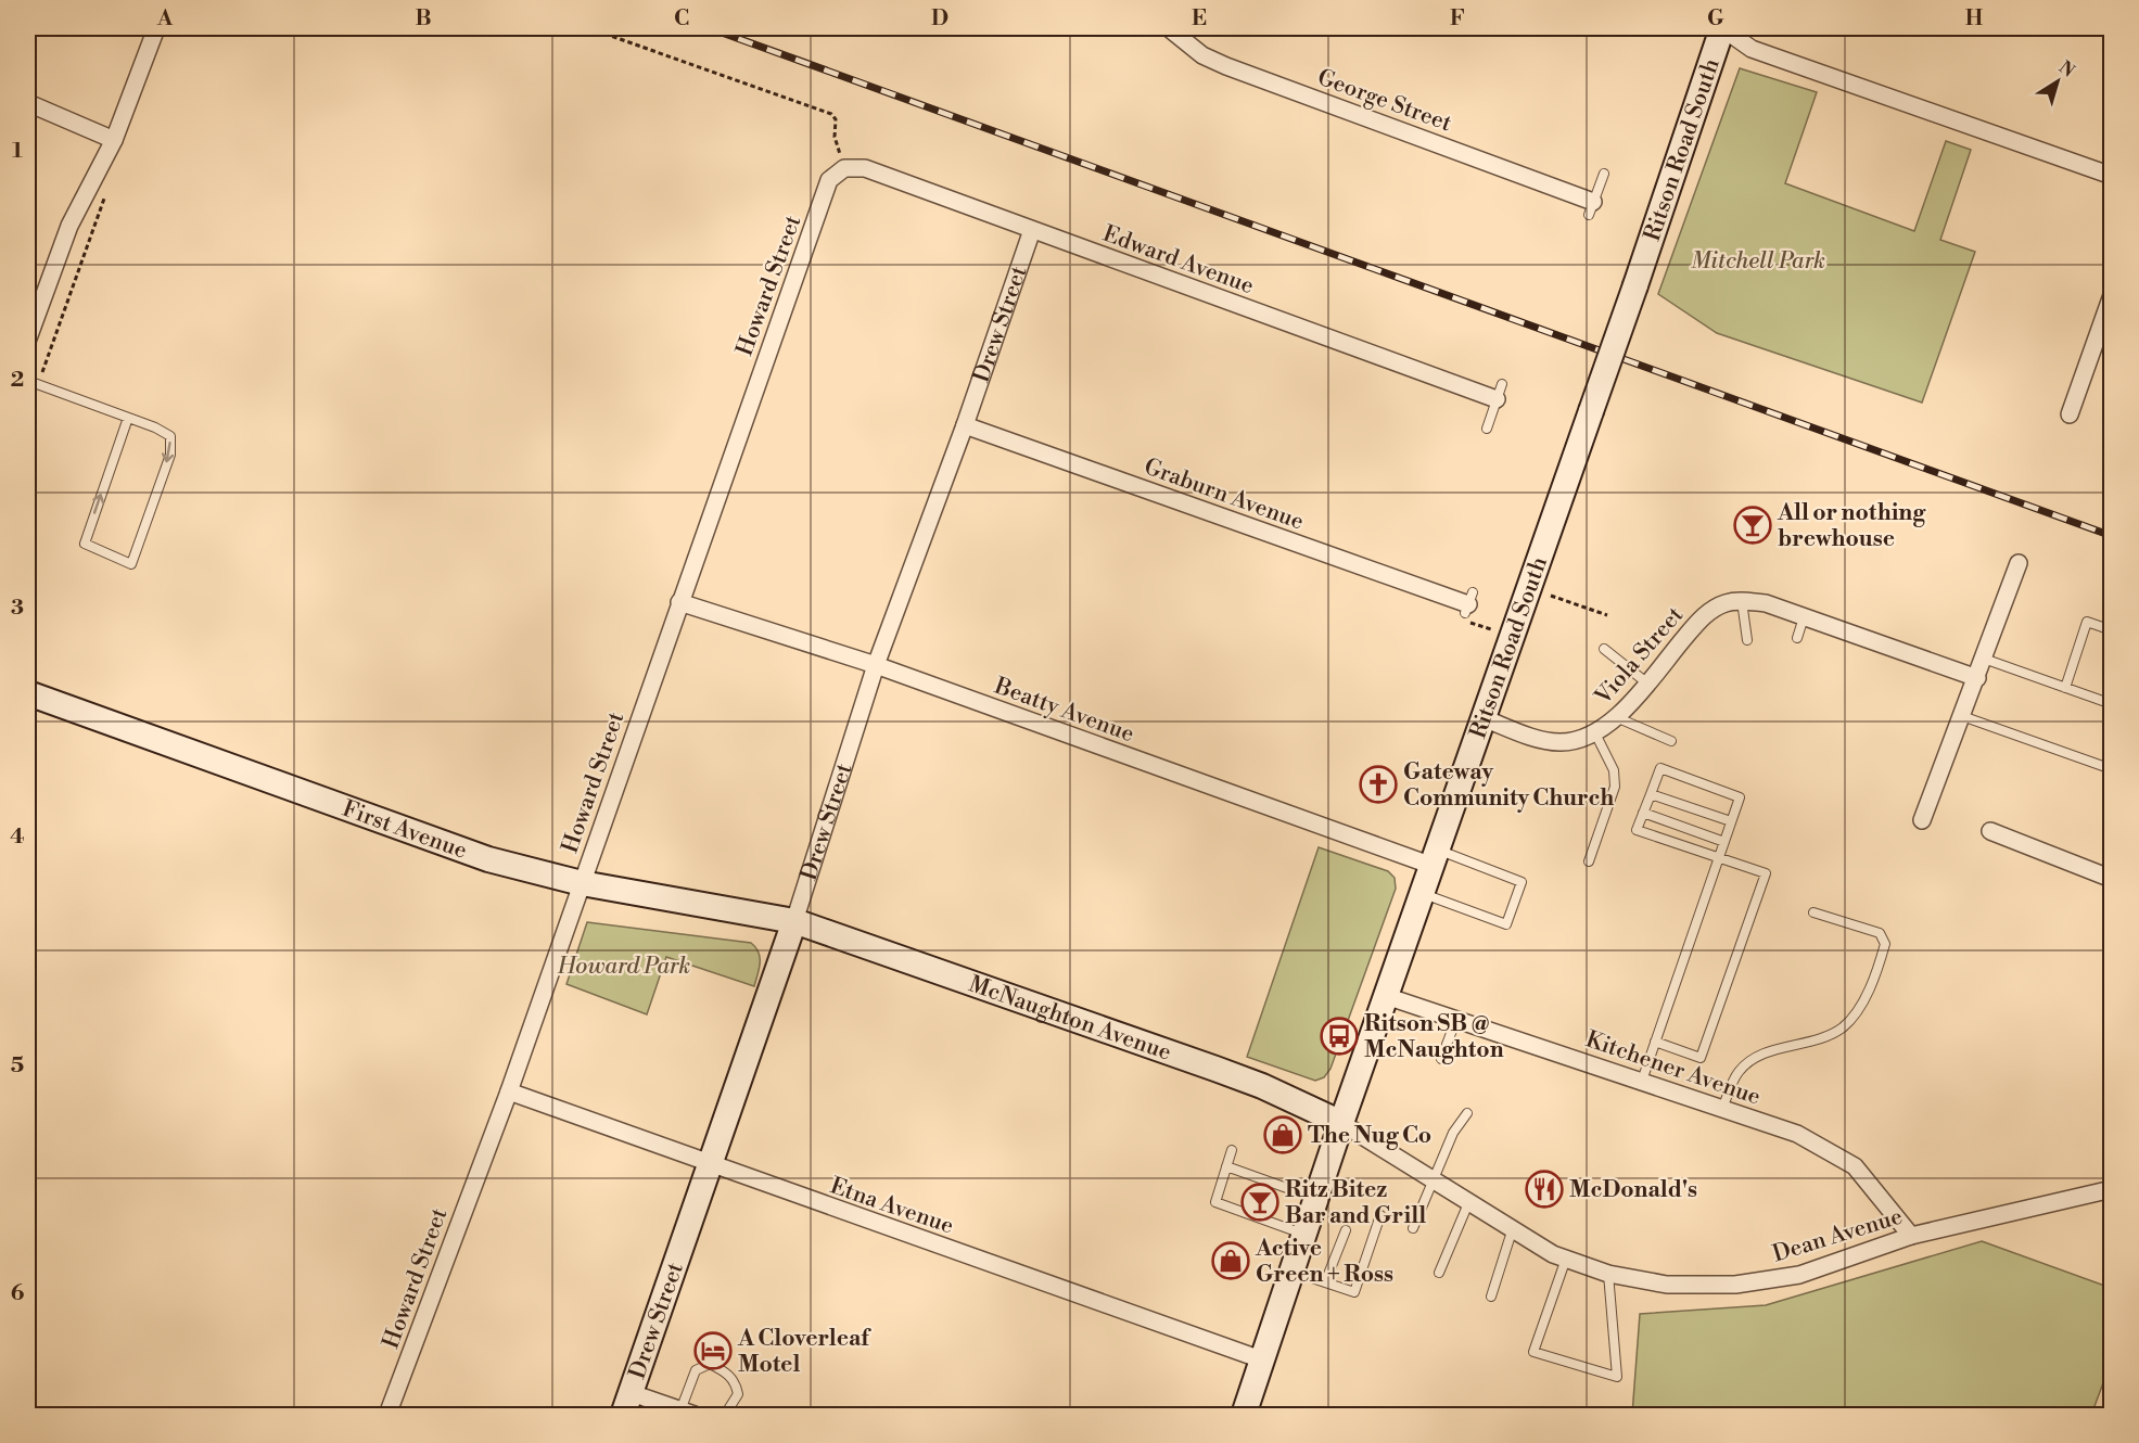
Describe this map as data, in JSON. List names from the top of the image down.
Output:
{
  "streets": {
    "main road": [
      "Ritson Road South",
      "Drew Street",
      "First Avenue",
      "McNaughton Avenue"
    ],
    "street": [
      "George Street",
      "Edward Avenue",
      "Howard Street",
      "Graburn Avenue",
      "Viola Street",
      "Beatty Avenue",
      "Kitchener Avenue",
      "Etna Avenue",
      "Dean Avenue"
    ]
  },
  "crossings": [
    ["Ritson Road South", "Viola Street"],
    ["Ritson Road South", "Beatty Avenue"],
    ["Ritson Road South", "McNaughton Avenue"],
    ["Ritson Road South", "Kitchener Avenue"],
    ["Ritson Road South", "Etna Avenue"],
    ["Ritson Road South", "Dean Avenue"],
    ["Edward Avenue", "Howard Street"],
    ["Edward Avenue", "Drew Street"],
    ["Howard Street", "Beatty Avenue"],
    ["Howard Street", "First Avenue"],
    ["Howard Street", "Etna Avenue"],
    ["Drew Street", "Graburn Avenue"],
    ["Drew Street", "Beatty Avenue"],
    ["Drew Street", "First Avenue"],
    ["Drew Street", "McNaughton Avenue"],
    ["Drew Street", "Etna Avenue"],
    ["First Avenue", "McNaughton Avenue"],
    ["McNaughton Avenue", "Dean Avenue"],
    ["Kitchener Avenue", "Dean Avenue"]
  ],
  "parks": ["Mitchell Park", "Howard Park"],
  "places": {
    "bar": ["All or nothing brewhouse", "Ritz Bitez Bar and Grill"],
    "church": ["Gateway Community Church"],
    "bus stop": ["Ritson SB @ McNaughton"],
    "shop": ["The Nug Co", "Active Green + Ross"],
    "restaurant": ["McDonald's"],
    "hotel": ["A Cloverleaf Motel"]
  },
  "north": "top right",
  "grid": {
    "columns": [
      "A",
      "B",
      "C",
      "D",
      "E",
      "F",
      "G",
      "H"
    ],
    "rows": [
      "1",
      "2",
      "3",
      "4",
      "5",
      "6"
    ]
  }
}
